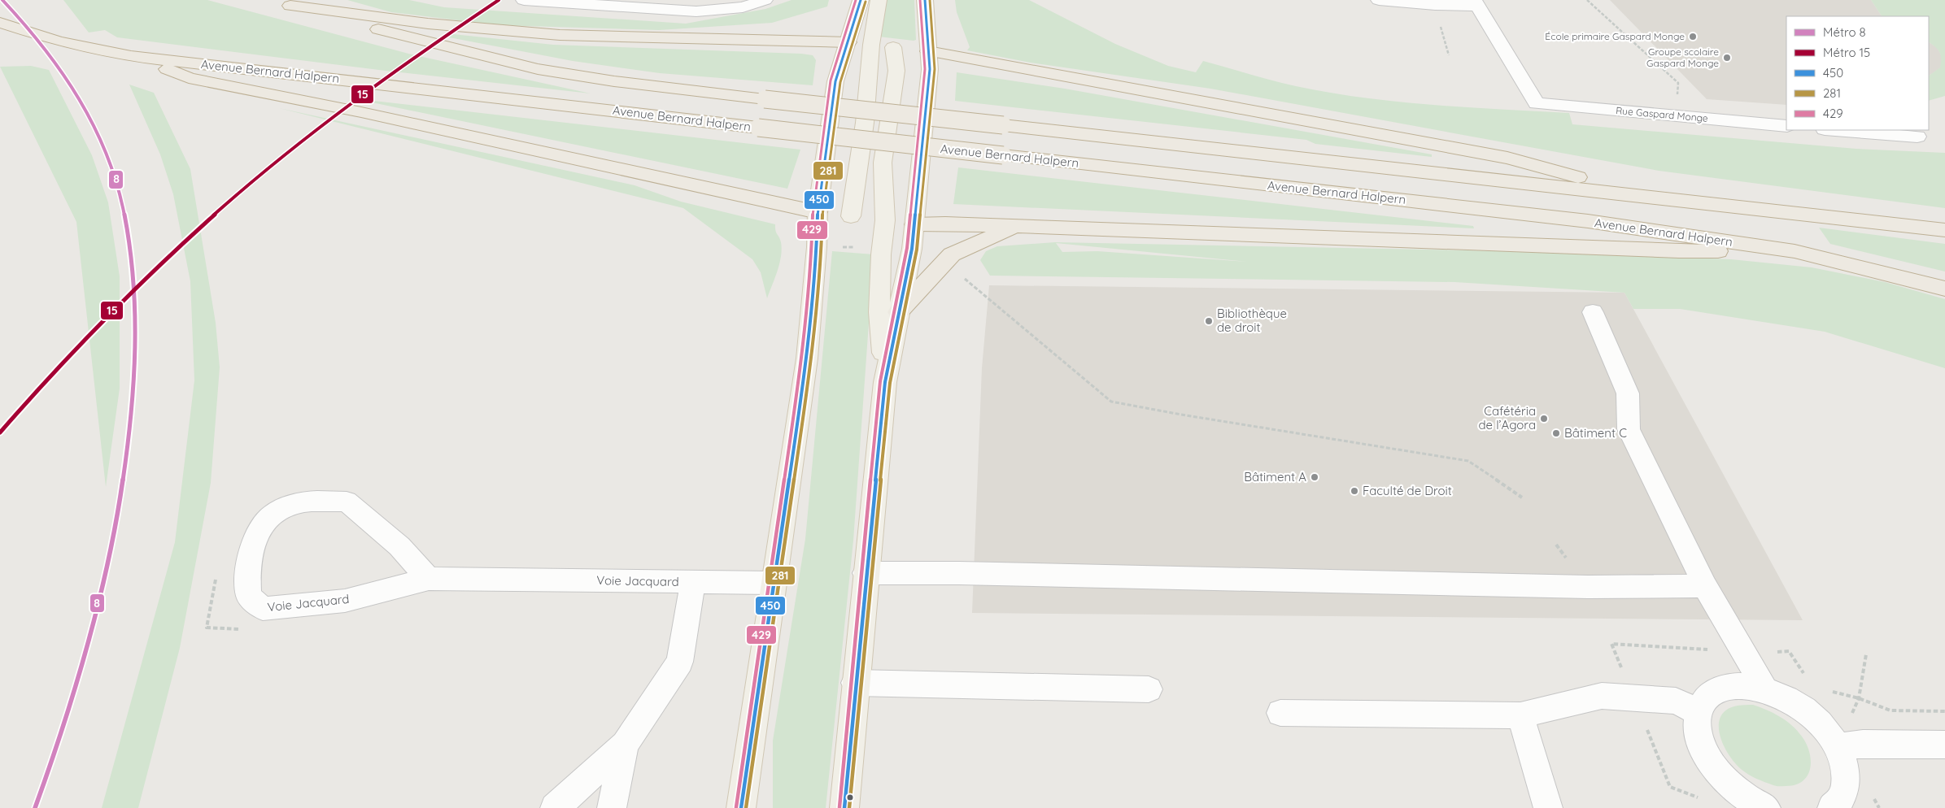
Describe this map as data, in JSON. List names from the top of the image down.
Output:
{
  "streets": {
    "highway": ["Avenue Bernard Halpern"],
    "street": ["Rue Gaspard Monge", "Voie Jacquard"]
  },
  "places": [
    "École primaire Gaspard Monge",
    "Groupe scolaire Gaspard Monge",
    "Bibliothèque de droit",
    "Cafétéria de l’Agora",
    "Bâtiment C",
    "Bâtiment A",
    "Faculté de Droit"
  ],
  "lines": [
    "metro line 8",
    "metro line 15",
    "transit line 450",
    "transit line 281",
    "transit line 429"
  ],
  "legend": [
    "Métro 8",
    "Métro 15",
    "450",
    "281",
    "429"
  ]
}
